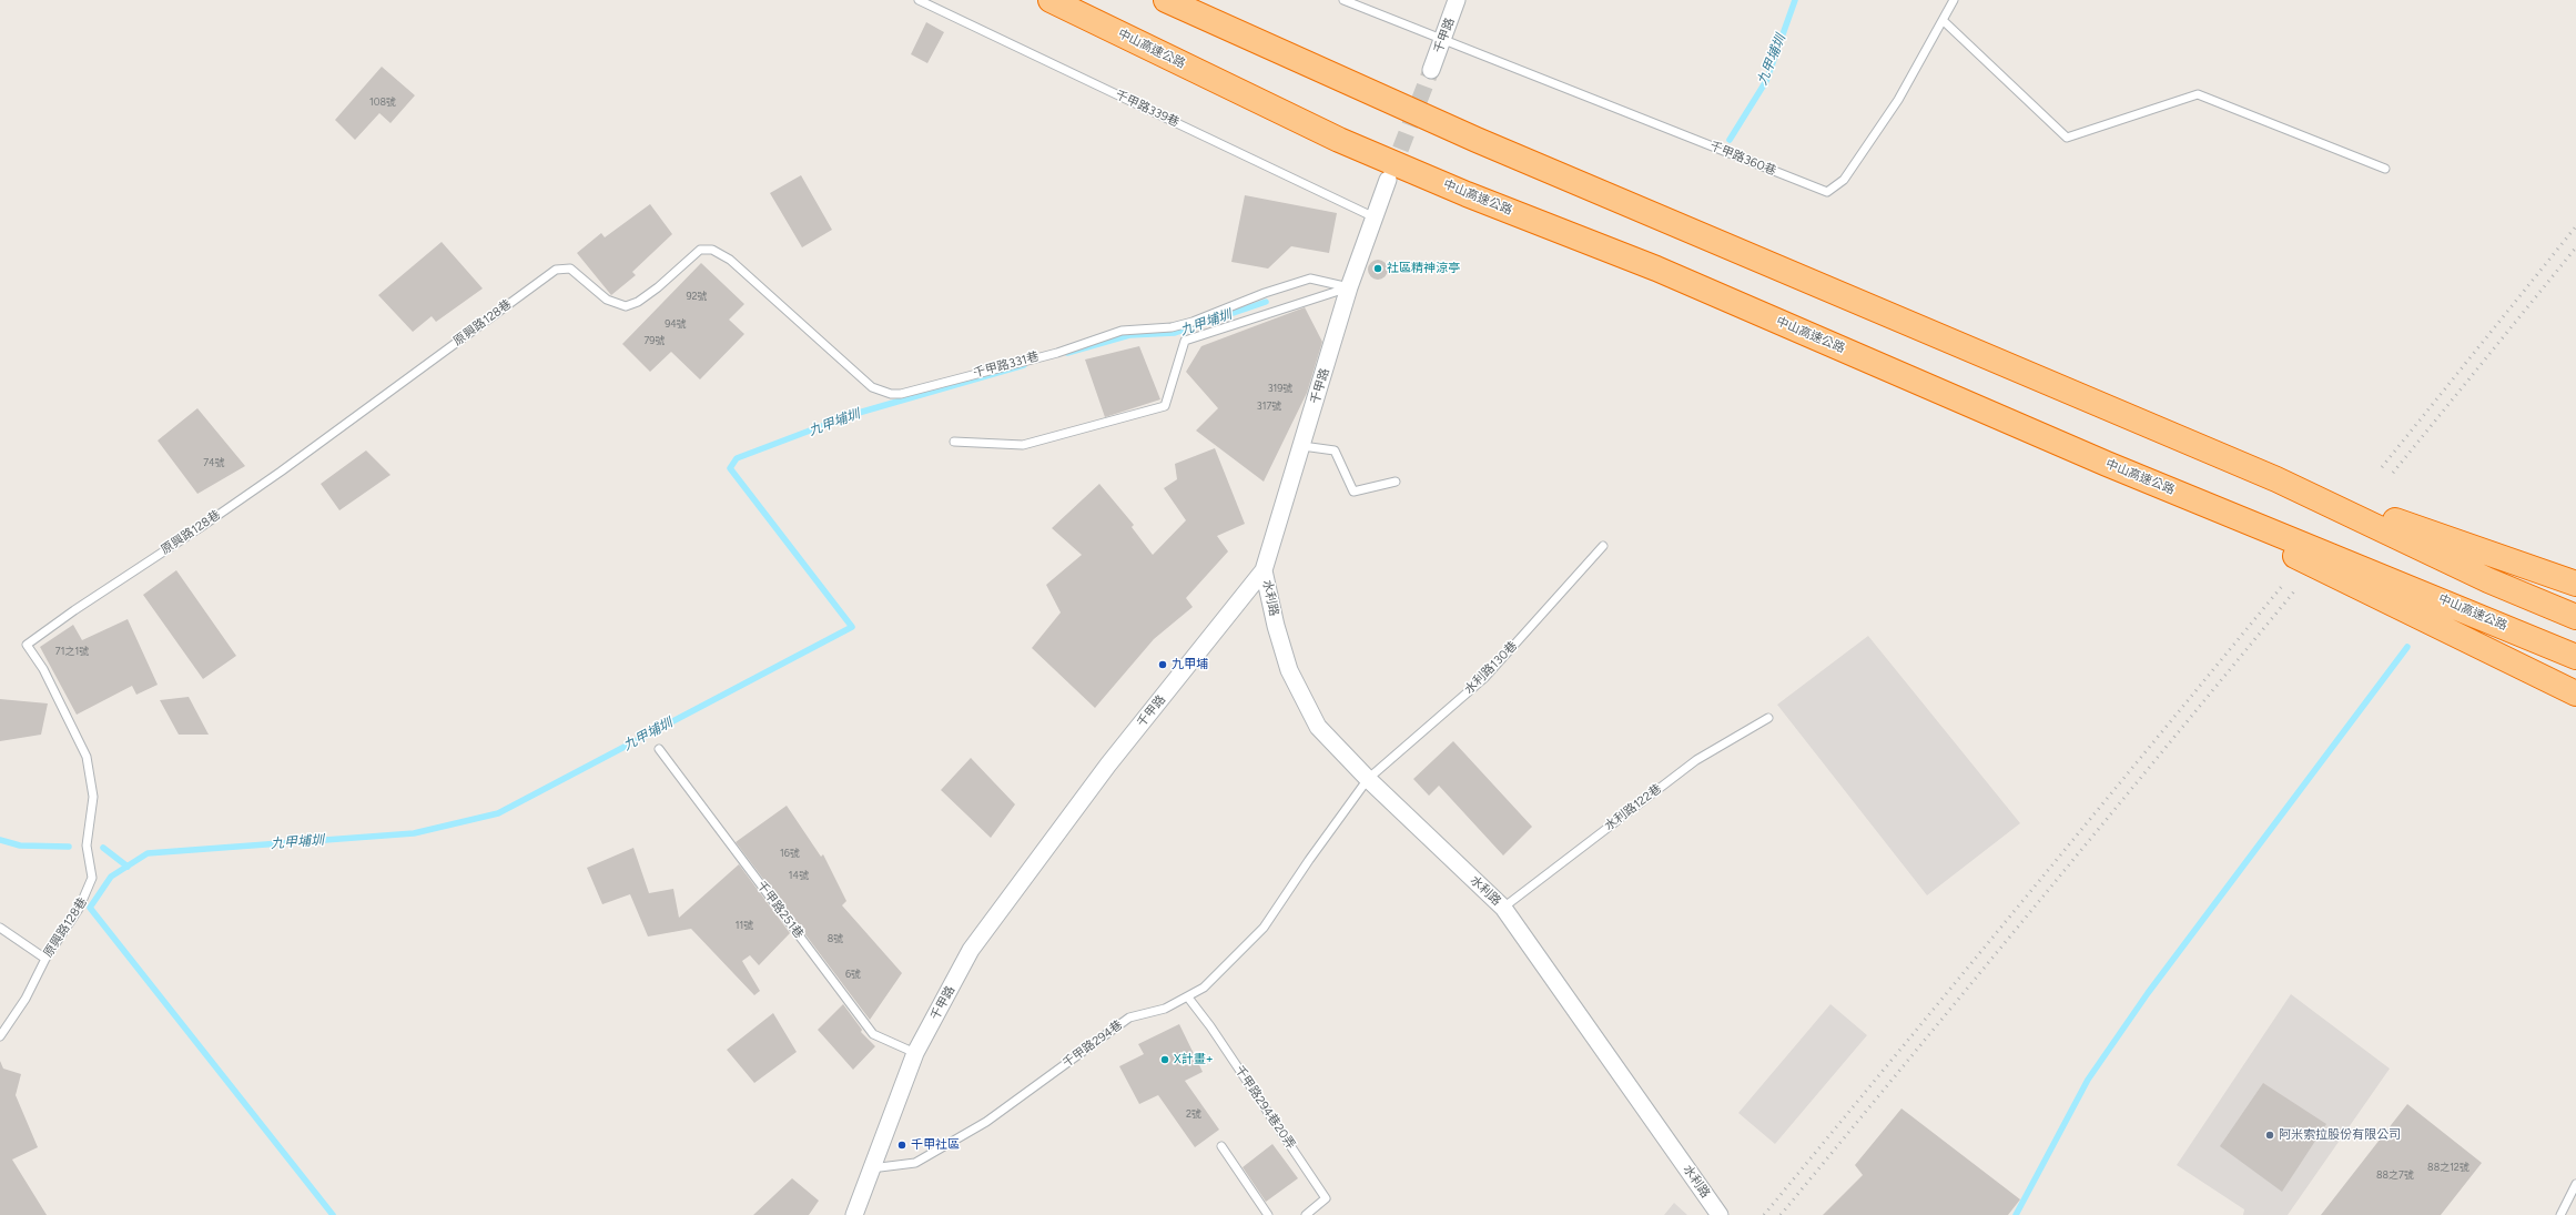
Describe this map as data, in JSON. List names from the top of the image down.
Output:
{
  "streets": {
    "highway": ["中山高速公路"],
    "street": ["千甲路", "水利路"],
    "lane": [
      "千甲路339巷",
      "千甲路360巷",
      "原興路128巷",
      "千甲路331巷",
      "水利路130巷",
      "水利路122巷",
      "千甲路251巷",
      "千甲路294巷",
      "千甲路294巷20弄"
    ]
  },
  "crossings": [
    ["千甲路", "千甲路339巷"],
    ["千甲路", "千甲路360巷"],
    ["千甲路", "千甲路331巷"],
    ["千甲路", "水利路"],
    ["千甲路", "千甲路251巷"],
    ["千甲路", "千甲路294巷"],
    ["原興路128巷", "千甲路331巷"],
    ["水利路", "水利路130巷"],
    ["水利路", "水利路122巷"],
    ["水利路", "千甲路294巷"],
    ["水利路130巷", "千甲路294巷"],
    ["千甲路294巷", "千甲路294巷20弄"]
  ],
  "water": ["九甲埔圳"],
  "places": [
    "社區精神涼亭",
    "九甲埔",
    "X計畫+",
    "阿米索拉股份有限公司",
    "千甲社區"
  ],
  "house_numbers": [
    "108號",
    "92號",
    "94號",
    "79號",
    "319號",
    "317號",
    "74號",
    "71之1號",
    "16號",
    "14號",
    "11號",
    "8號",
    "6號",
    "2號",
    "88之12號",
    "88之7號"
  ]
}
